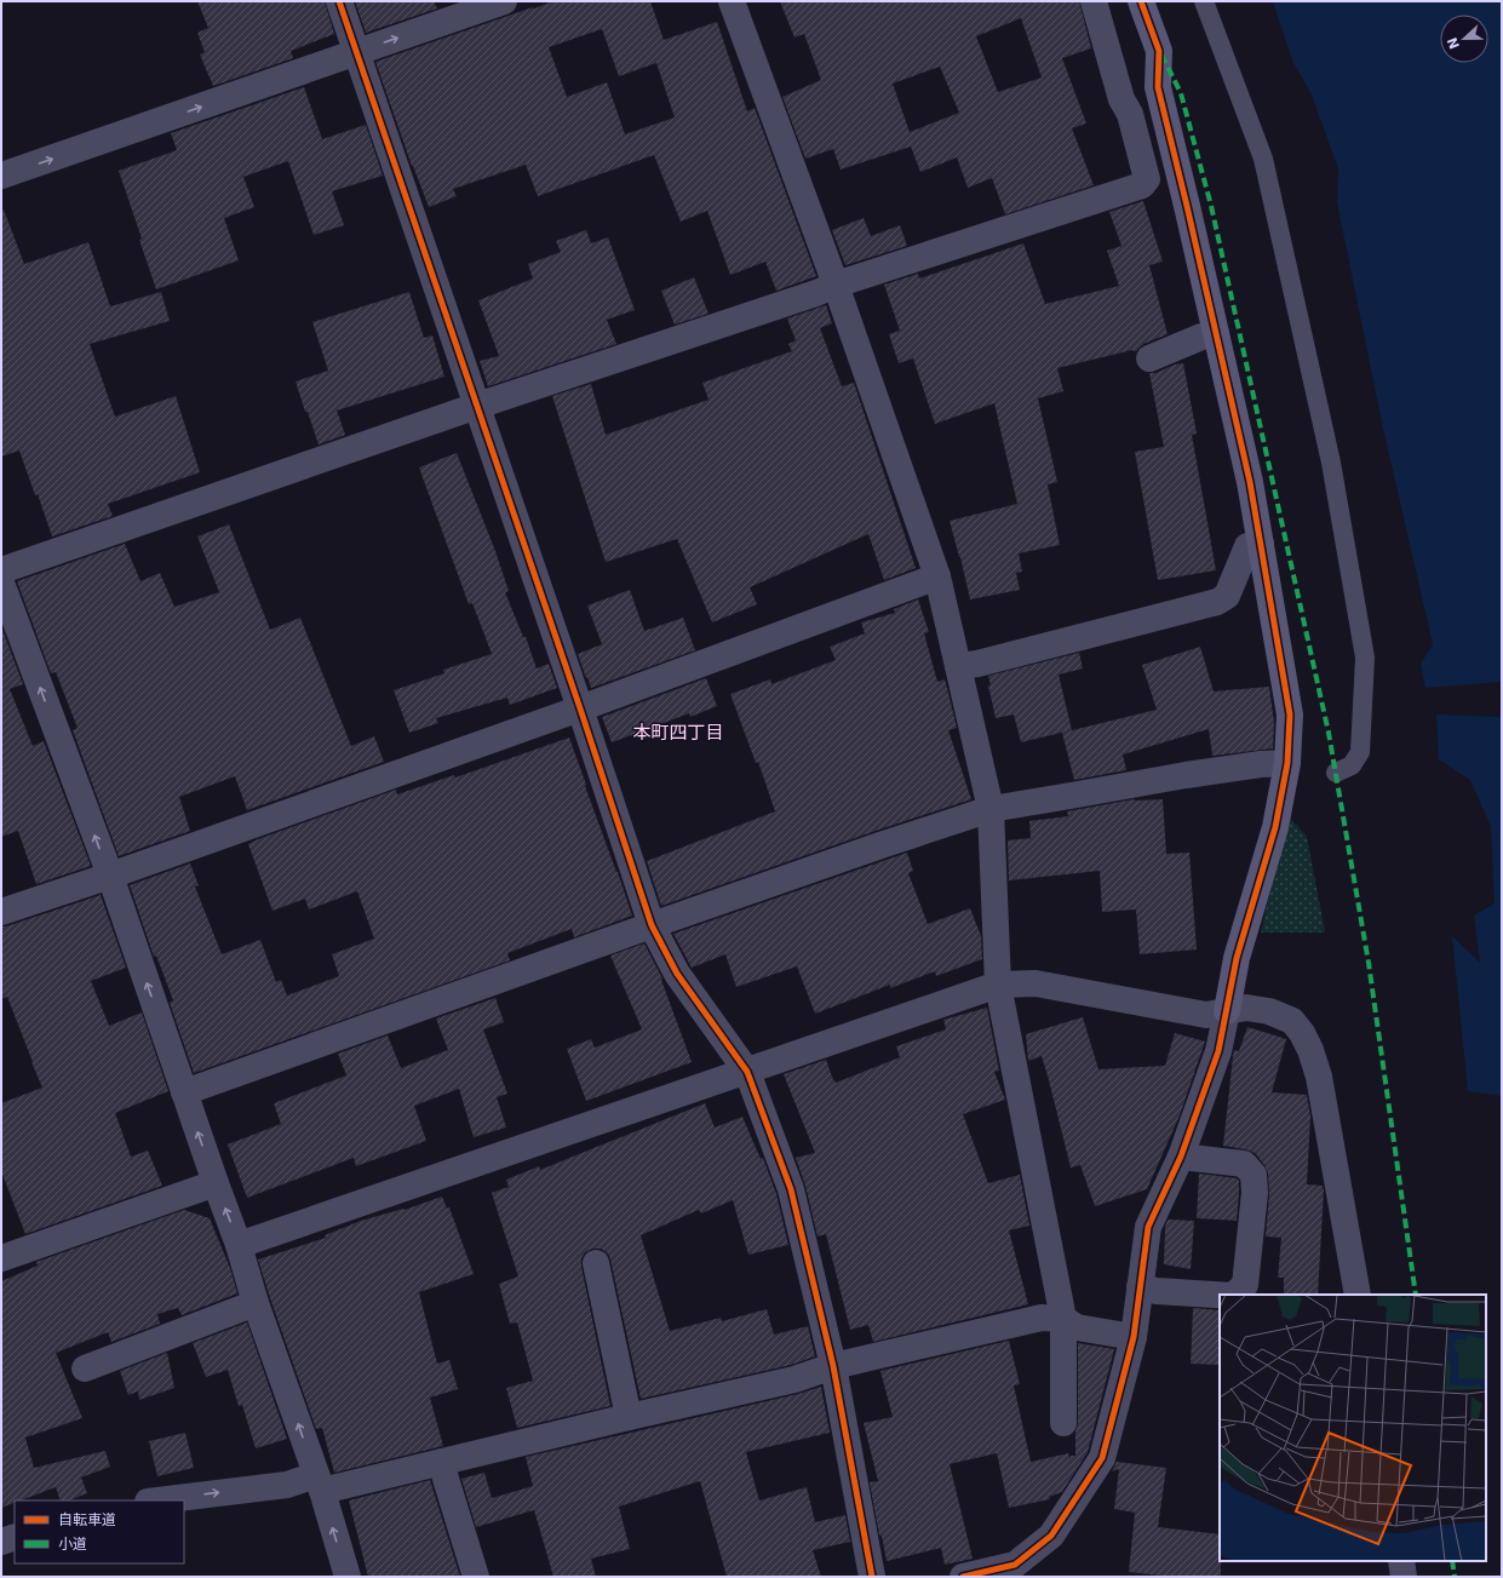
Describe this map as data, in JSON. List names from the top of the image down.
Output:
{
  "districts": ["本町四丁目"],
  "legend": ["自転車道", "小道"],
  "north": "left"
}
